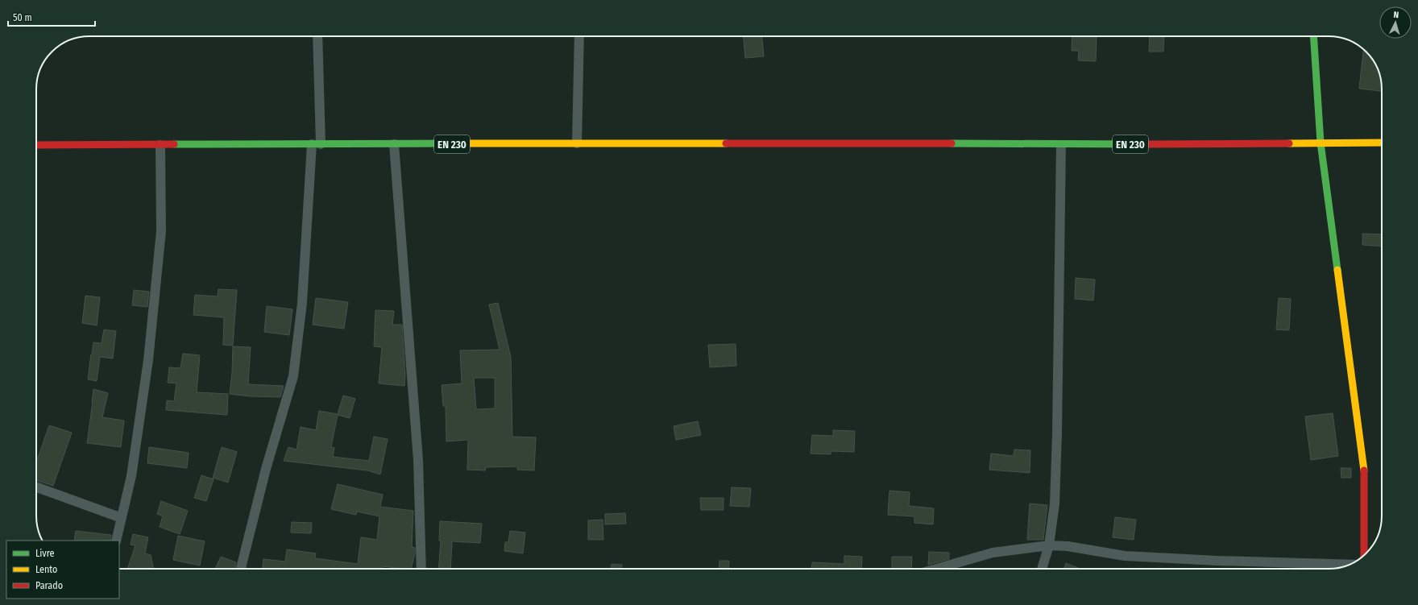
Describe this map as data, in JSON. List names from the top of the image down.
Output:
{
  "streets": {
    "main road": ["EN 230"]
  },
  "legend": ["Livre", "Lento", "Parado"],
  "scale_bar": "50 m",
  "north": "top"
}
